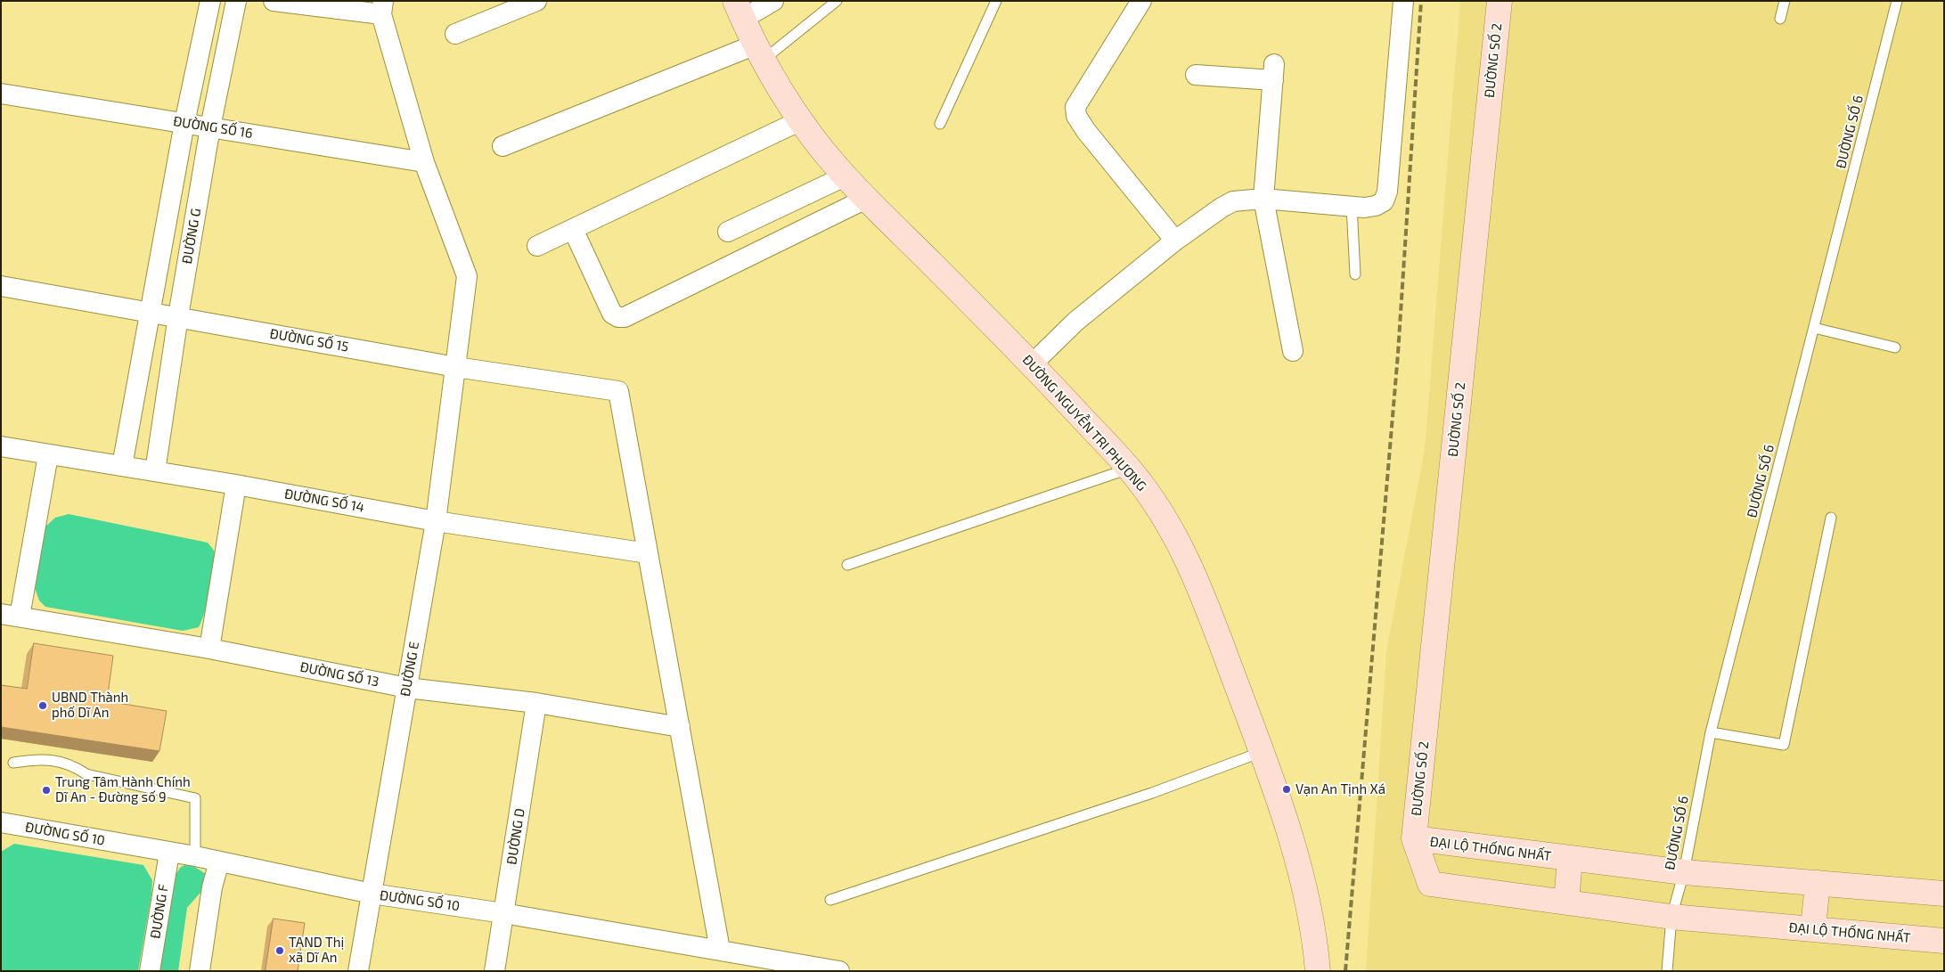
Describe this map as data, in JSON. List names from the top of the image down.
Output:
{
  "streets": {
    "street": [
      "ĐƯỜNG SỐ 2",
      "ĐƯỜNG SỐ 16",
      "ĐƯỜNG G",
      "ĐƯỜNG SỐ 15",
      "ĐƯỜNG NGUYỄN TRI PHƯƠNG",
      "ĐƯỜNG SỐ 14",
      "ĐƯỜNG E",
      "ĐƯỜNG SỐ 13",
      "ĐƯỜNG SỐ 10",
      "ĐƯỜNG D",
      "ĐẠI LỘ THỐNG NHẤT",
      "ĐƯỜNG F"
    ],
    "lane": ["ĐƯỜNG SỐ 6"]
  },
  "crossings": [
    ["ĐƯỜNG SỐ 2", "ĐẠI LỘ THỐNG NHẤT"],
    ["ĐƯỜNG SỐ 16", "ĐƯỜNG G"],
    ["ĐƯỜNG SỐ 16", "ĐƯỜNG E"],
    ["ĐƯỜNG SỐ 6", "ĐẠI LỘ THỐNG NHẤT"],
    ["ĐƯỜNG G", "ĐƯỜNG SỐ 15"],
    ["ĐƯỜNG G", "ĐƯỜNG SỐ 14"],
    ["ĐƯỜNG SỐ 15", "ĐƯỜNG SỐ 14"],
    ["ĐƯỜNG SỐ 15", "ĐƯỜNG E"],
    ["ĐƯỜNG SỐ 14", "ĐƯỜNG E"],
    ["ĐƯỜNG E", "ĐƯỜNG SỐ 13"],
    ["ĐƯỜNG E", "ĐƯỜNG SỐ 10"],
    ["ĐƯỜNG SỐ 13", "ĐƯỜNG D"],
    ["ĐƯỜNG SỐ 10", "ĐƯỜNG D"],
    ["ĐƯỜNG SỐ 10", "ĐƯỜNG F"]
  ],
  "places": [
    "UBND Thành phố Dĩ An",
    "Vạn An Tịnh Xá",
    "Trung Tâm Hành Chính Dĩ An - Đường số 9",
    "TAND Thị xã Dĩ An"
  ]
}
